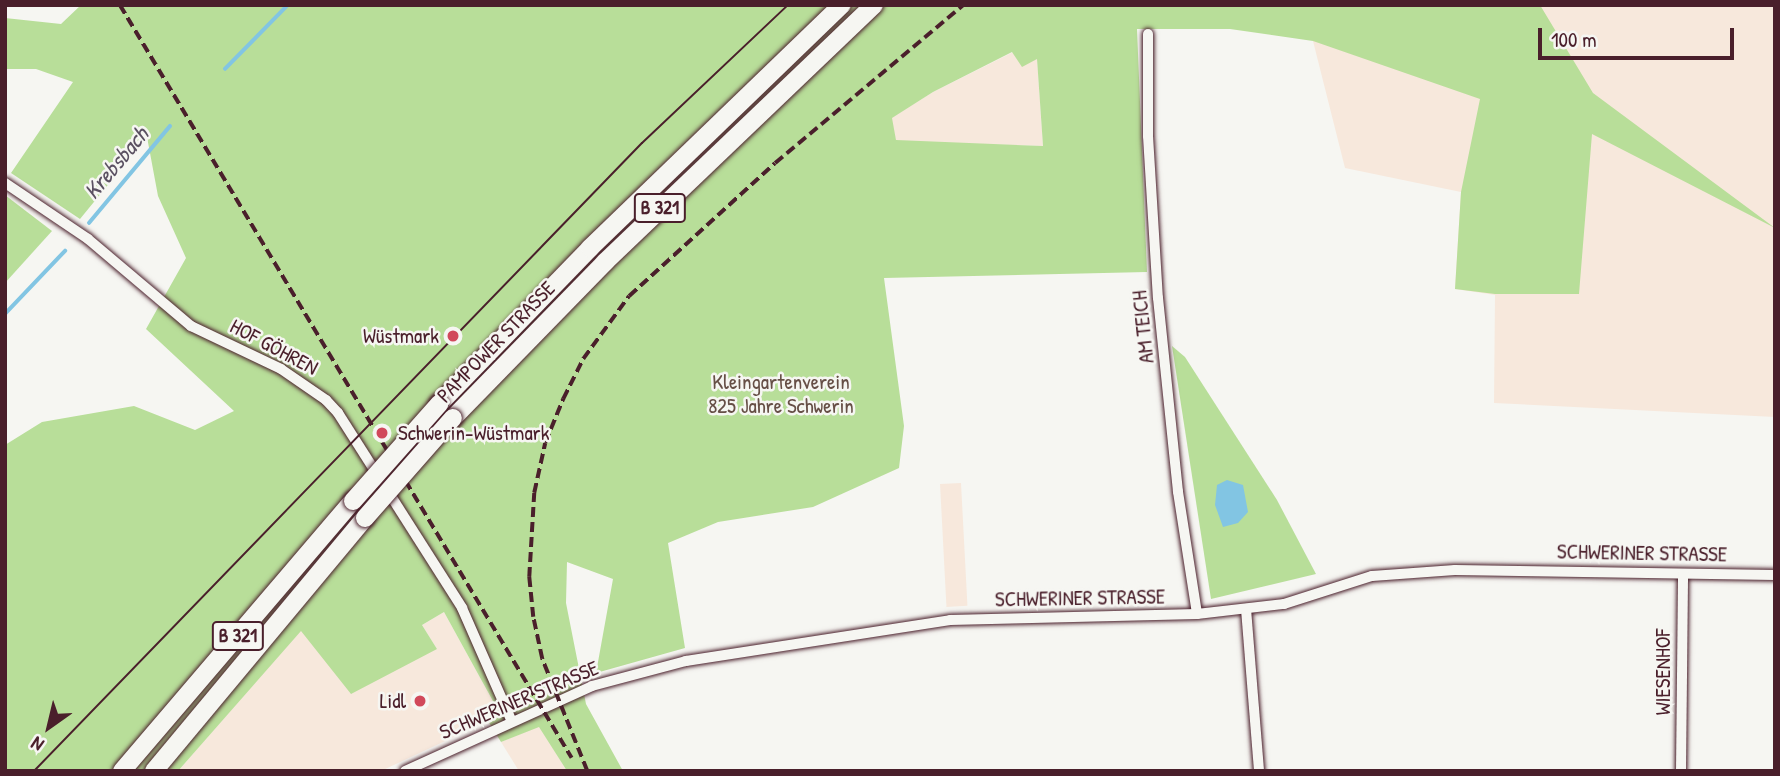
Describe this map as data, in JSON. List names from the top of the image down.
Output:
{
  "streets": {
    "main road": ["B 321", "PAMPOWER STRASSE"],
    "street": [
      "AM TEICH",
      "HOF GÖHREN",
      "SCHWERINER STRASSE",
      "WIESENHOF"
    ]
  },
  "crossings": [
    ["AM TEICH", "SCHWERINER STRASSE"],
    ["HOF GÖHREN", "SCHWERINER STRASSE"],
    ["SCHWERINER STRASSE", "WIESENHOF"]
  ],
  "water": ["Krebsbach"],
  "parks": ["Kleingartenverein 825 Jahre Schwerin"],
  "places": ["Wüstmark", "Schwerin-Wüstmark", "Lidl"],
  "scale_bar": "100 m",
  "north": "bottom left"
}
